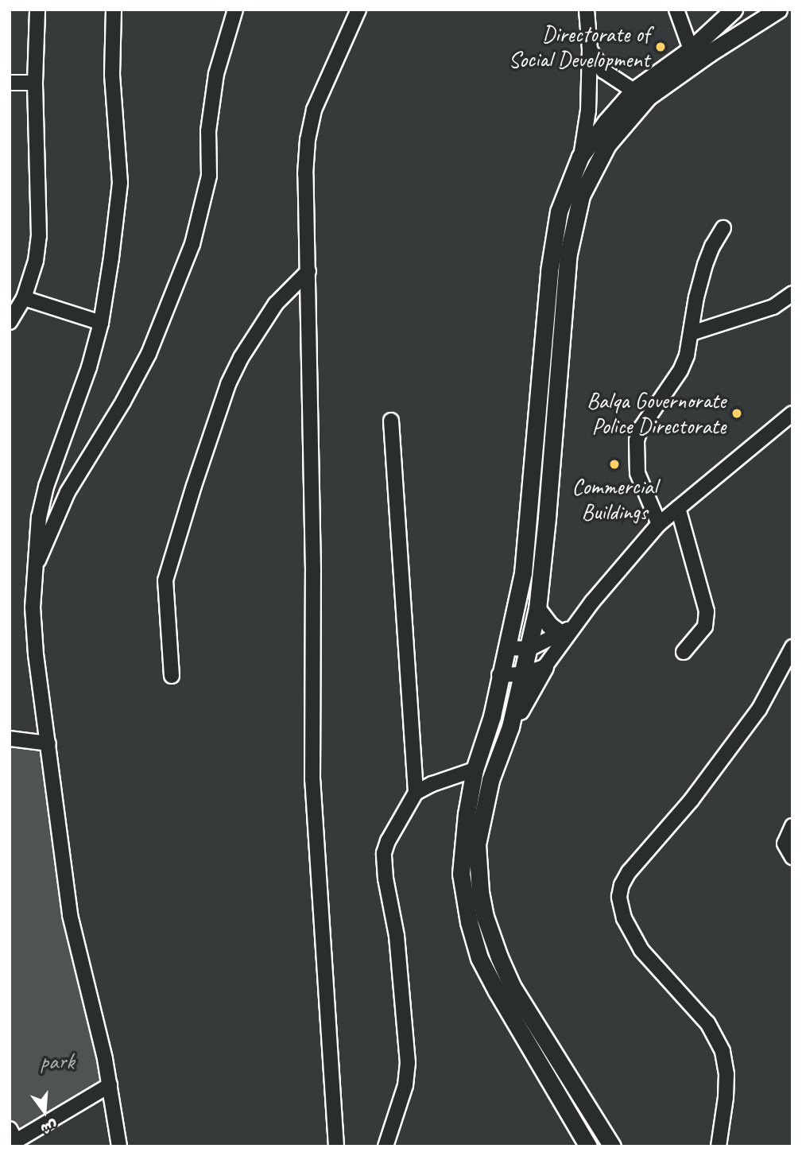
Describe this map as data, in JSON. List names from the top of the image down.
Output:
{
  "parks": ["park"],
  "places": ["Directorate of Social Development", "Balqa Governorate Police Directorate", "Commercial Buildings"],
  "north": "bottom"
}
